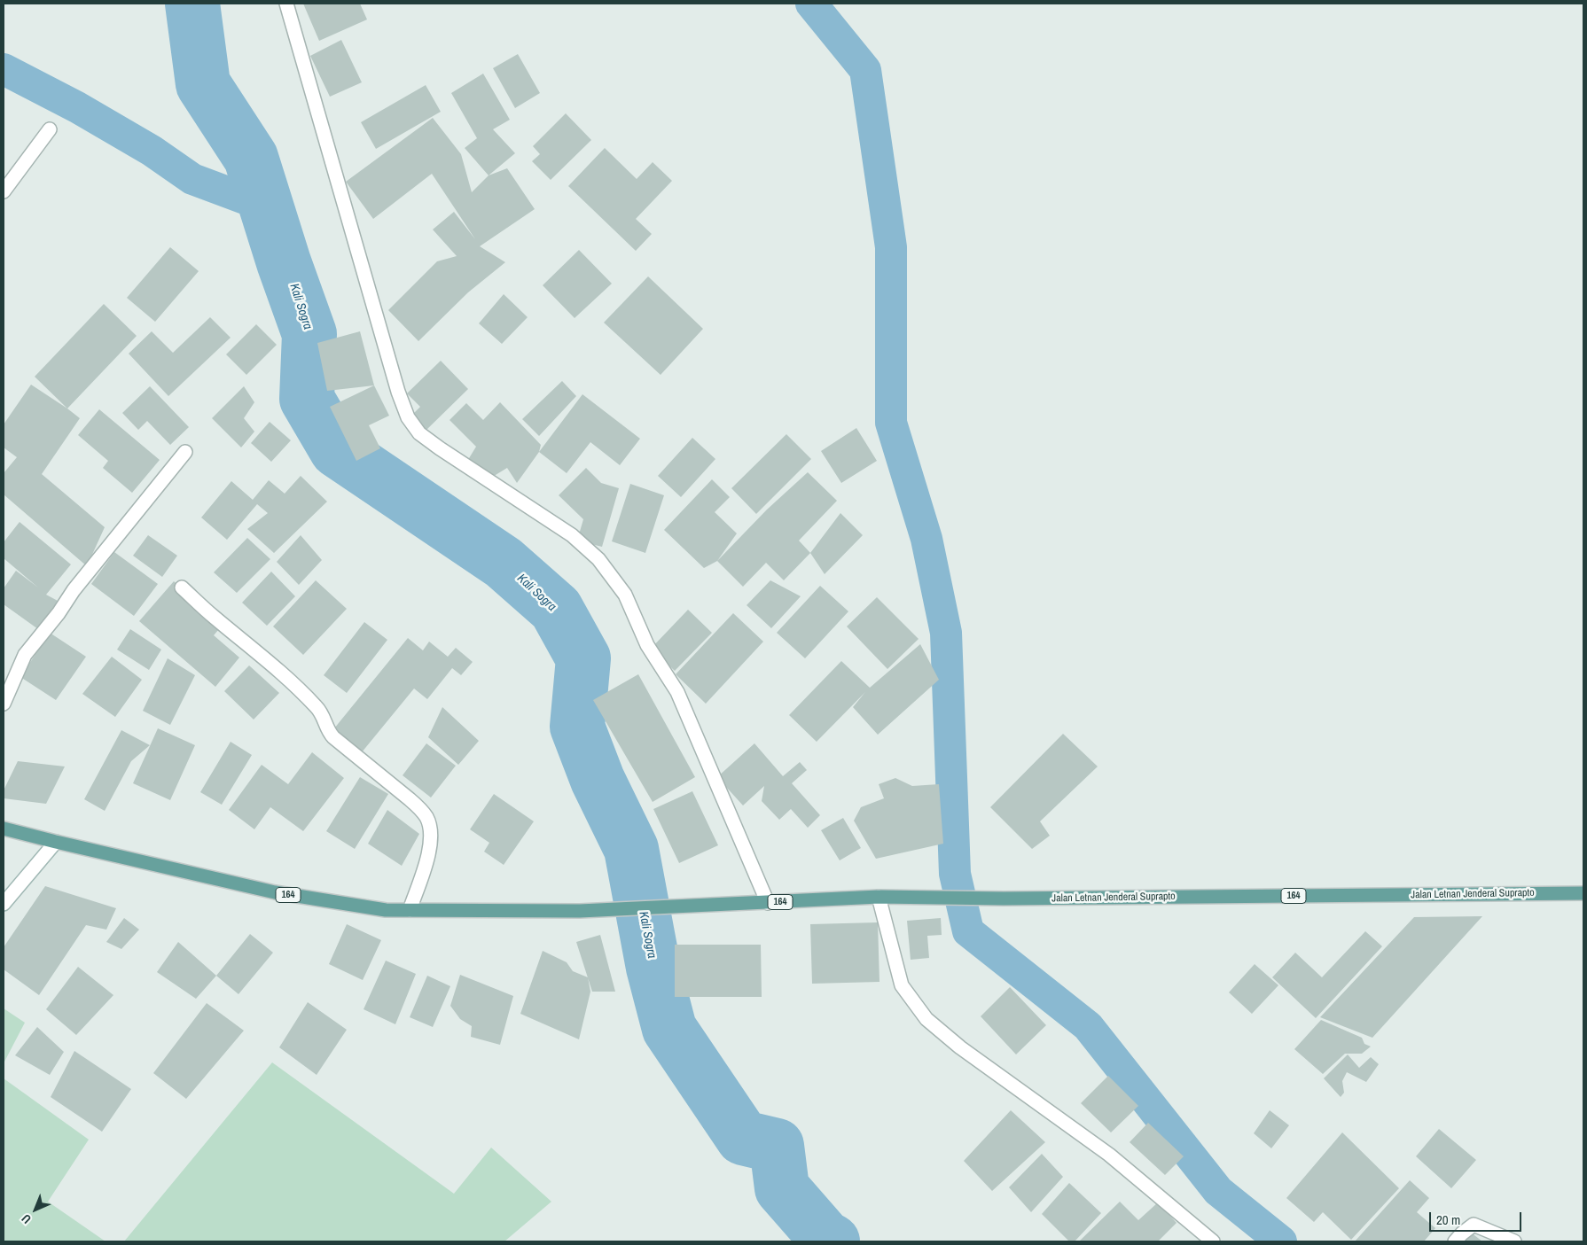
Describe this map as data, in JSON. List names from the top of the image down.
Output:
{
  "streets": {
    "main road": ["Jalan Letnan Jenderal Suprapto", "164"]
  },
  "crossings": [
    ["Jalan Letnan Jenderal Suprapto", "164"]
  ],
  "water": ["Kali Sogra"],
  "scale_bar": "20 m",
  "north": "bottom left"
}
